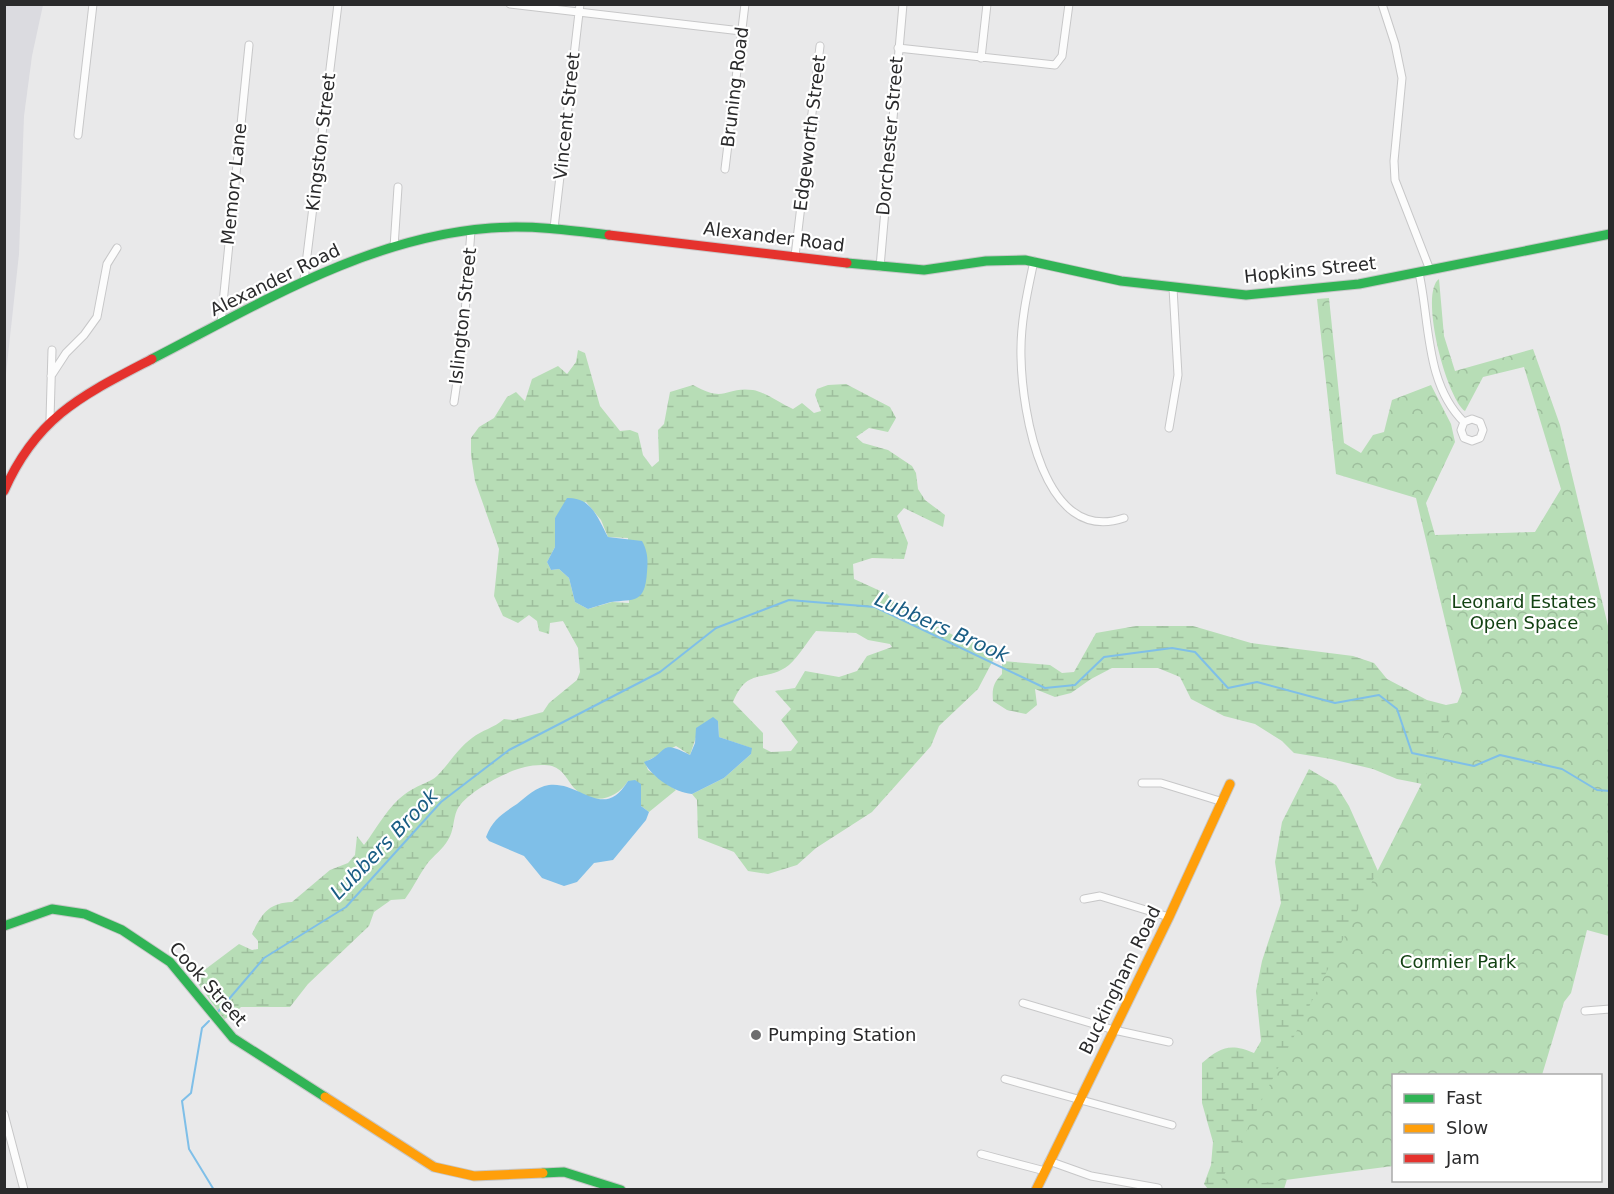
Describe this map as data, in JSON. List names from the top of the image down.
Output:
{
  "streets": {
    "street": [
      "Bruning Road",
      "Vincent Street",
      "Edgeworth Street",
      "Dorchester Street",
      "Kingston Street",
      "Memory Lane",
      "Alexander Road",
      "Hopkins Street",
      "Islington Street",
      "Buckingham Road",
      "Cook Street"
    ]
  },
  "crossings": [
    ["Vincent Street", "Alexander Road"],
    ["Edgeworth Street", "Alexander Road"],
    ["Dorchester Street", "Alexander Road"],
    ["Kingston Street", "Alexander Road"],
    ["Memory Lane", "Alexander Road"],
    ["Alexander Road", "Hopkins Street"],
    ["Alexander Road", "Islington Street"]
  ],
  "water": ["Lubbers Brook"],
  "parks": ["Leonard Estates Open Space", "Cormier Park"],
  "places": ["Pumping Station"],
  "legend": ["Fast", "Slow", "Jam"]
}
